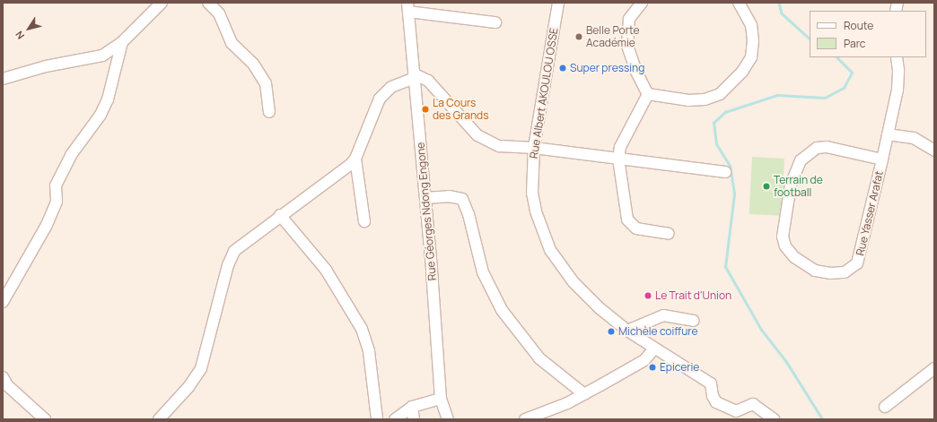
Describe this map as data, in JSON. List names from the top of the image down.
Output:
{
  "streets": {
    "street": ["Rue Albert AKOULOU OSSE", "Rue Géorges Ndong Engone", "Rue Yasser Arafat"]
  },
  "places": [
    "Belle Porte Académie",
    "Super pressing",
    "La Cours des Grands",
    "Terrain de football",
    "Le Trait d'Union",
    "Michèle coiffure",
    "Epicerie"
  ],
  "legend": ["Route", "Parc"],
  "north": "bottom left"
}
